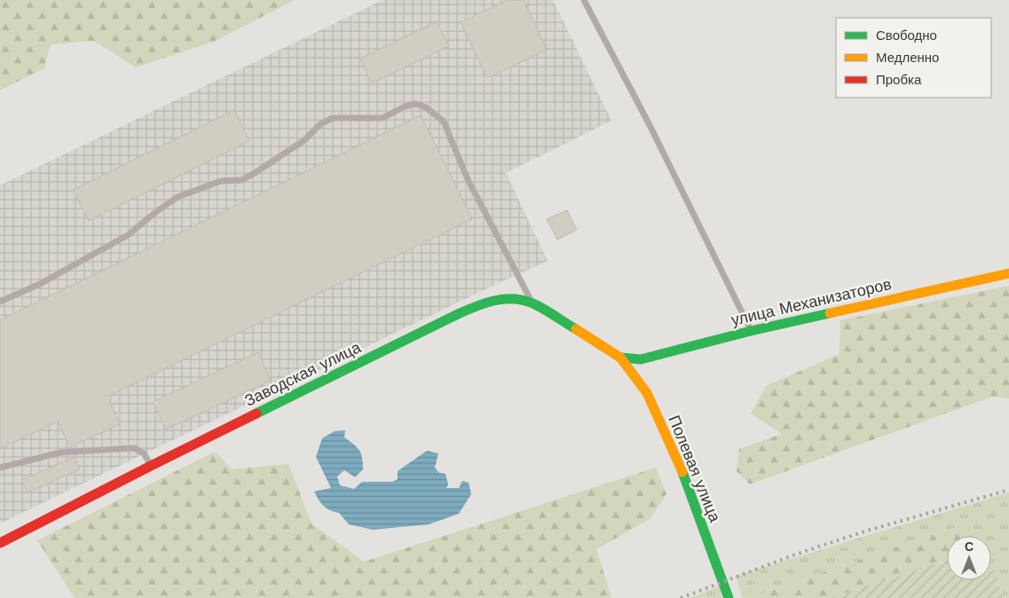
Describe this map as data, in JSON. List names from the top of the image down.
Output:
{
  "streets": {
    "street": ["улица Механизаторов", "Заводская улица", "Полевая улица"]
  },
  "crossings": [
    ["улица Механизаторов", "Заводская улица"],
    ["улица Механизаторов", "Полевая улица"],
    ["Заводская улица", "Полевая улица"]
  ],
  "legend": ["Свободно", "Медленно", "Пробка"],
  "north": "top"
}
